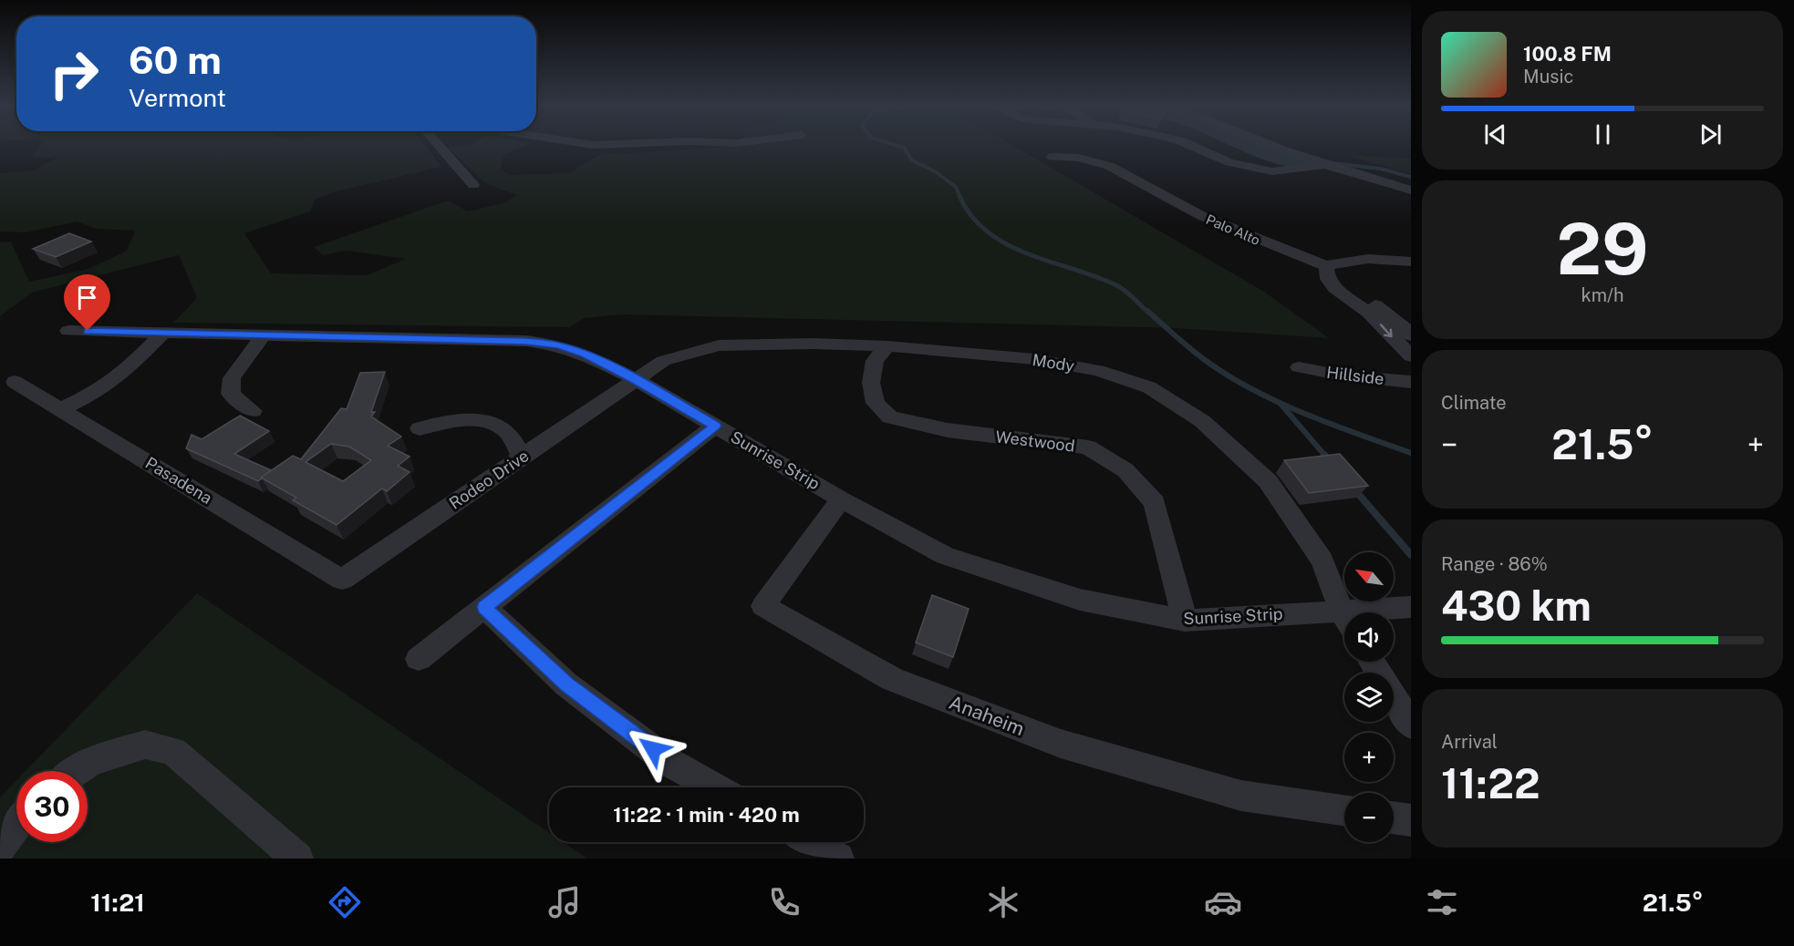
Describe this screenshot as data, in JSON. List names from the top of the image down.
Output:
{
  "streets": {
    "street": [
      "Palo Alto",
      "Mody",
      "Hillside",
      "Westwood",
      "Sunrise Strip",
      "Rodeo Drive",
      "Pasadena",
      "Anaheim"
    ]
  },
  "crossings": [
    ["Mody", "Westwood"],
    ["Mody", "Sunrise Strip"],
    ["Mody", "Rodeo Drive"],
    ["Westwood", "Sunrise Strip"],
    ["Sunrise Strip", "Rodeo Drive"],
    ["Sunrise Strip", "Anaheim"],
    ["Rodeo Drive", "Pasadena"]
  ],
  "north": "top left",
  "page": {
    "turn": ["60 m", "Vermont"],
    "song": ["100.8 FM", "Music"],
    "tile": [
      ["29", "km/h"],
      "Climate",
      ["Range · 86%", "430 km"],
      ["Arrival", "11:22"]
    ],
    "heat": ["−", "21.5°", "+"],
    "map_buttons": ["+", "−"],
    "limit": "30",
    "trip": "11:22 · 1 min · 420 m",
    "tabs": ["11:21", "21.5°"]
  }
}
